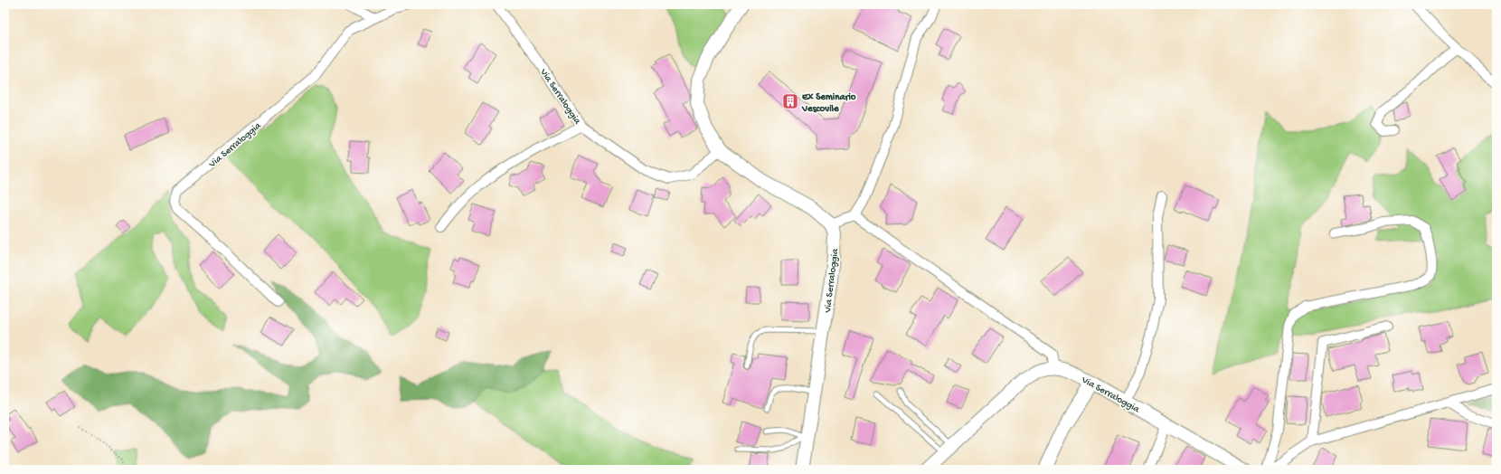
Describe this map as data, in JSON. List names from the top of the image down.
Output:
{
  "streets": {
    "main road": ["Via Serraloggia"]
  },
  "places": {
    "building": ["Ex Seminario Vescovile"]
  }
}
